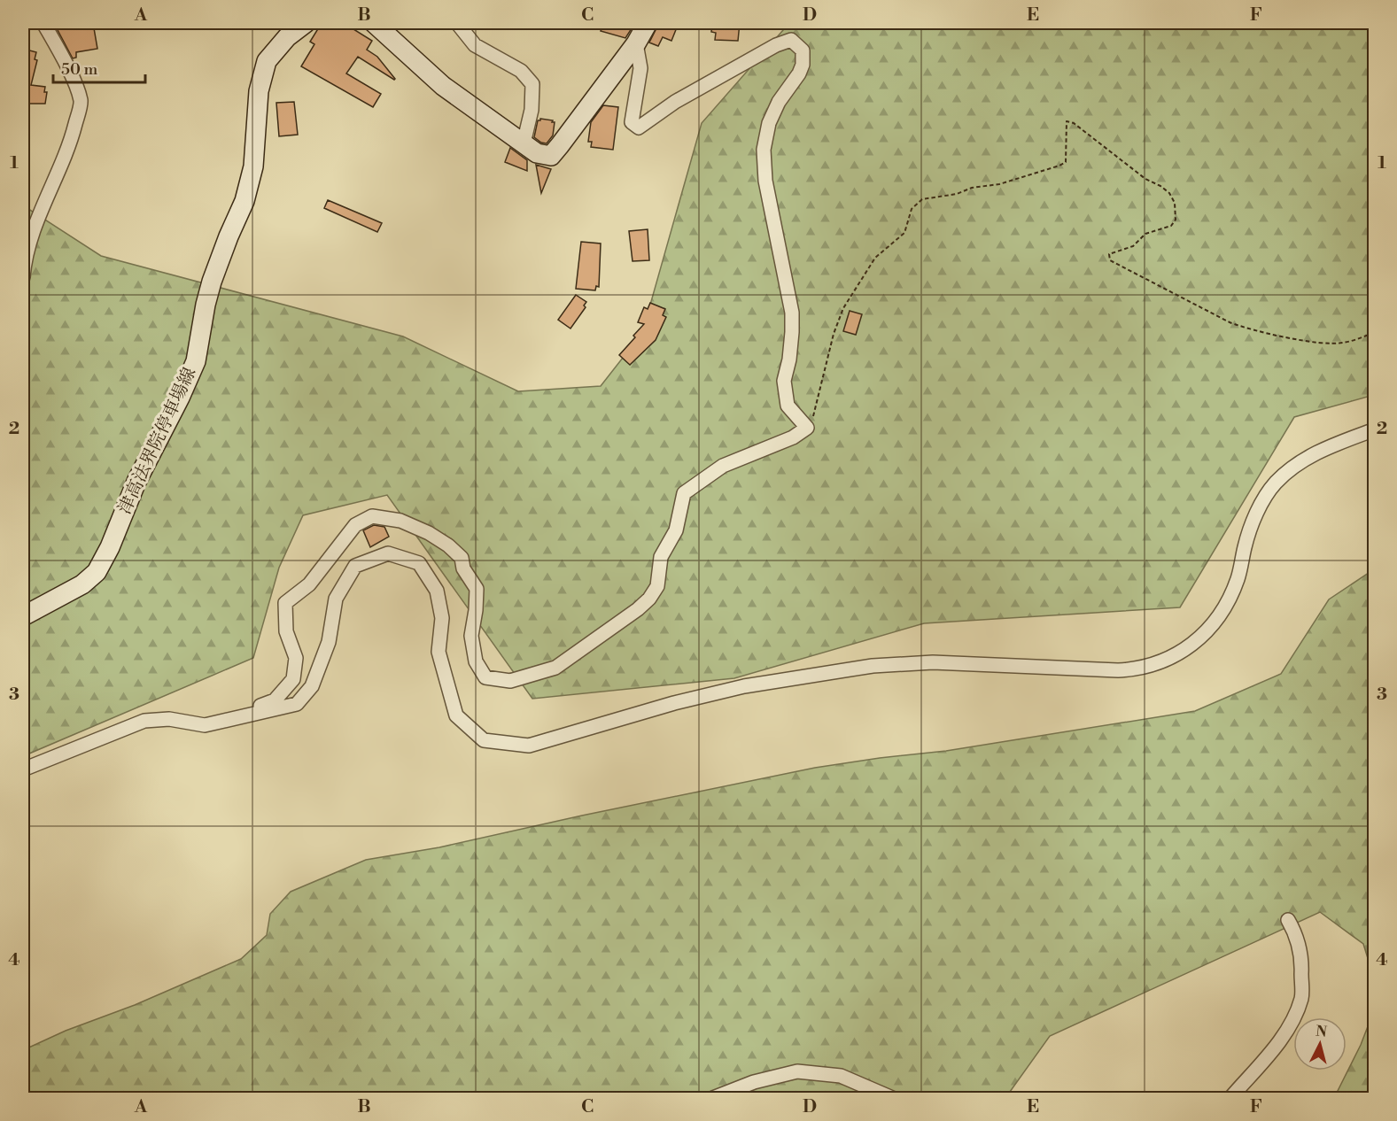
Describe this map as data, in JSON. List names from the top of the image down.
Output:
{
  "streets": {
    "main road": ["津高法界院停車場線"]
  },
  "scale_bar": "50 m",
  "north": "top",
  "grid": {
    "columns": [
      "A",
      "B",
      "C",
      "D",
      "E",
      "F"
    ],
    "rows": [
      "1",
      "2",
      "3",
      "4"
    ]
  }
}
